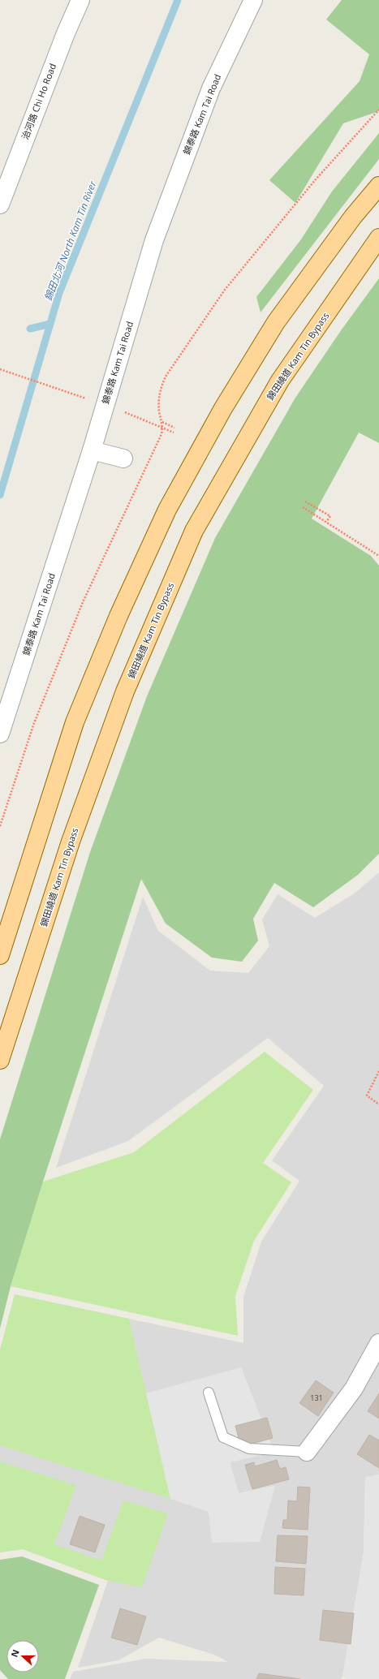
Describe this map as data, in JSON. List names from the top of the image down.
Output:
{
  "streets": {
    "main road": ["錦田繞道 Kam Tin Bypass"],
    "street": ["治河路 Chi Ho Road", "錦泰路 Kam Tai Road"]
  },
  "water": ["錦田北河 North Kam Tin River"],
  "house_numbers": ["131"],
  "north": "left"
}
